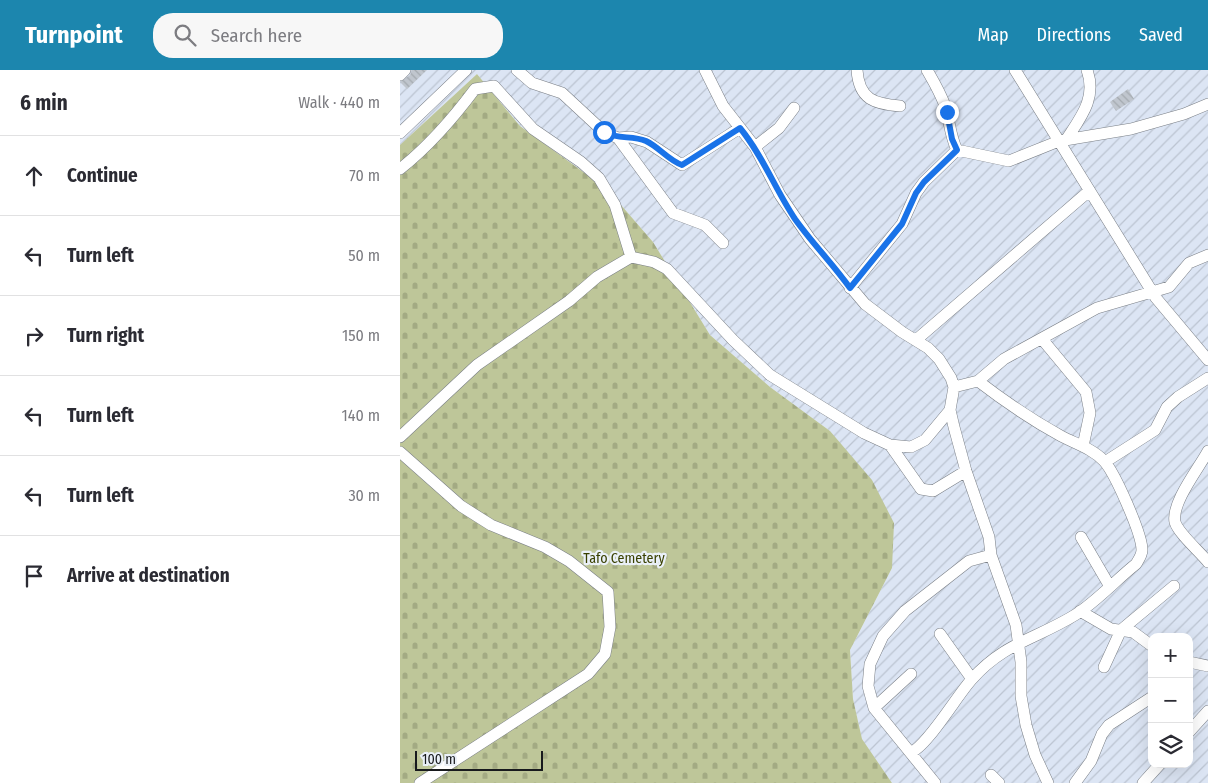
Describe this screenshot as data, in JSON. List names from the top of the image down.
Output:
{
  "parks": ["Tafo Cemetery"],
  "scale_bar": "100 m",
  "page": {
    "header": "Turnpoint",
    "search": "Search here",
    "nav": ["Map", "Directions", "Saved"],
    "heading": ["6 min", "Walk · 440 m"],
    "list": [
      ["Continue", "70 m"],
      ["Turn left", "50 m"],
      ["Turn right", "150 m"],
      ["Turn left", "140 m"],
      ["Turn left", "30 m"],
      "Arrive at destination"
    ],
    "map_buttons": ["+", "−"],
    "scale": "100 m"
  }
}
